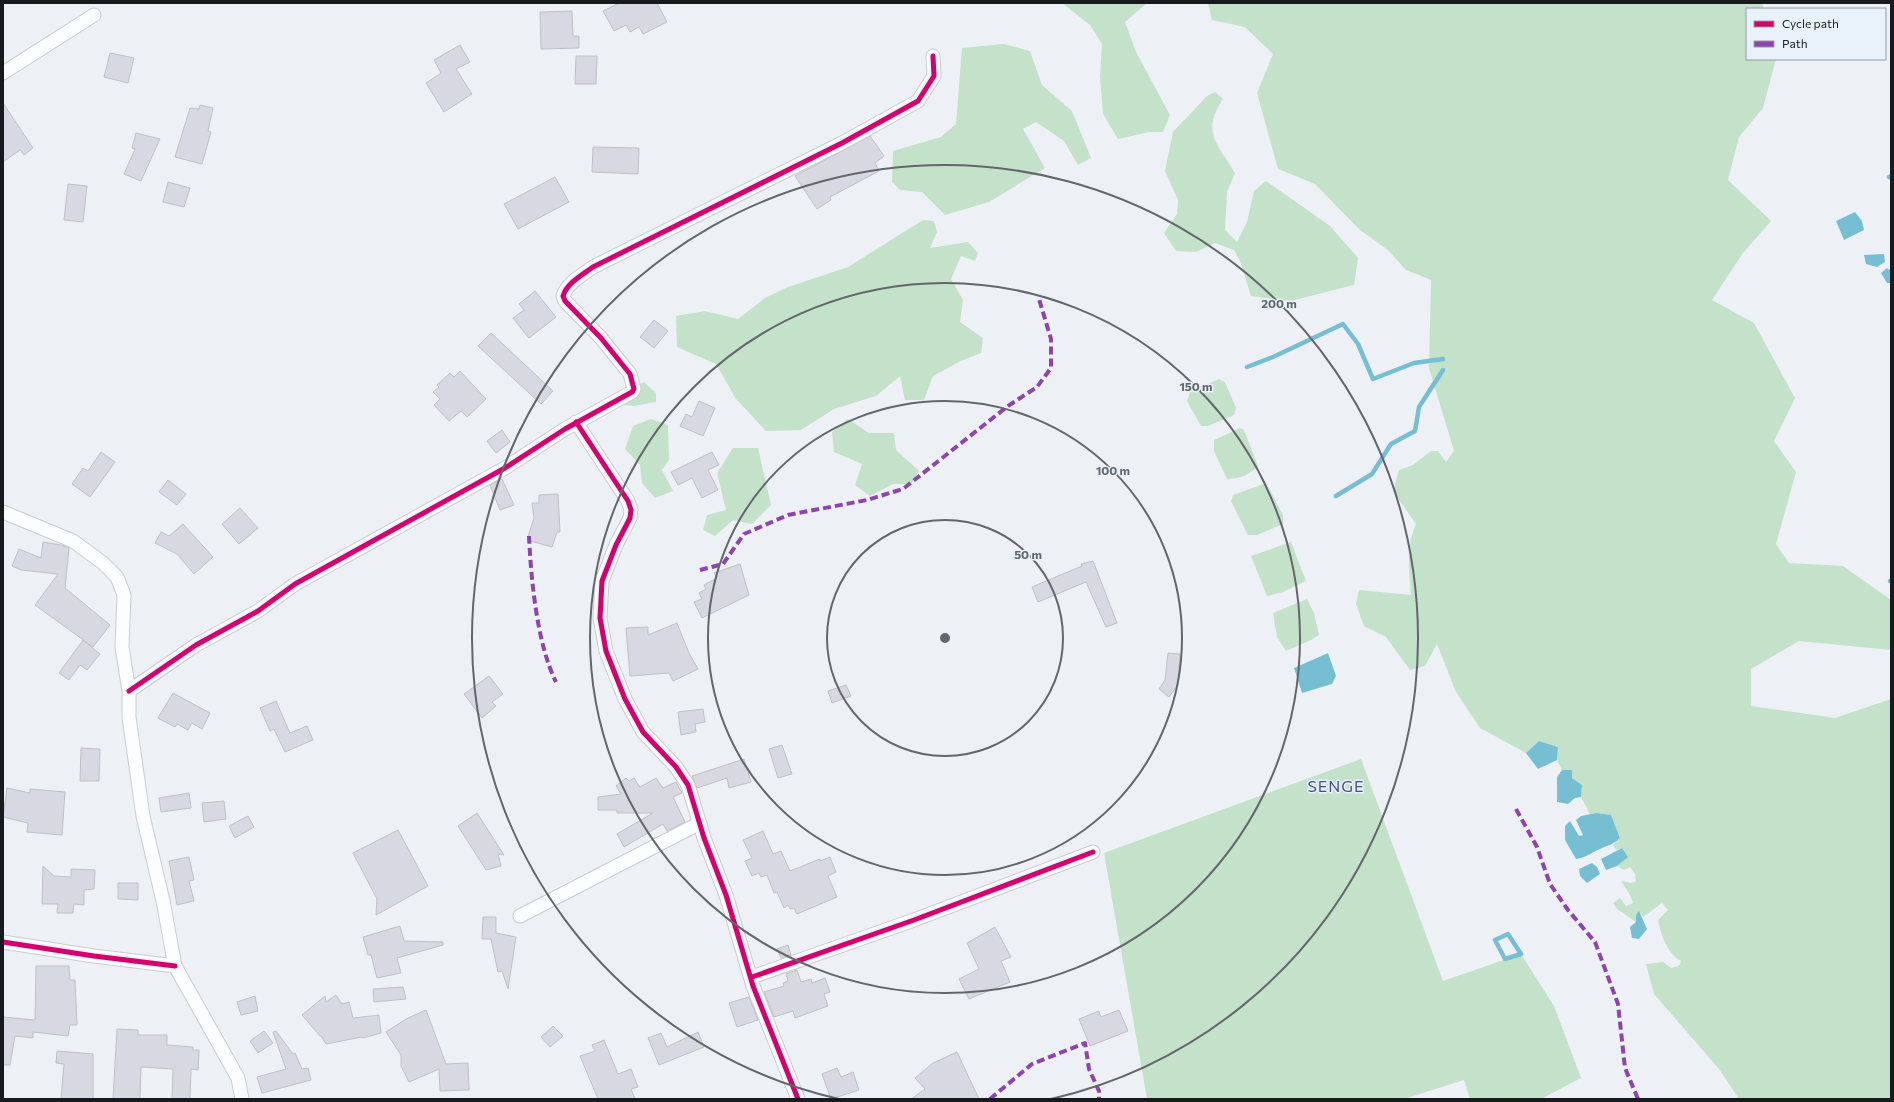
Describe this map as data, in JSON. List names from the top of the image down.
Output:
{
  "districts": ["SENGE"],
  "legend": ["Cycle path", "Path"],
  "rings": [
    "200 m",
    "150 m",
    "100 m",
    "50 m"
  ]
}
